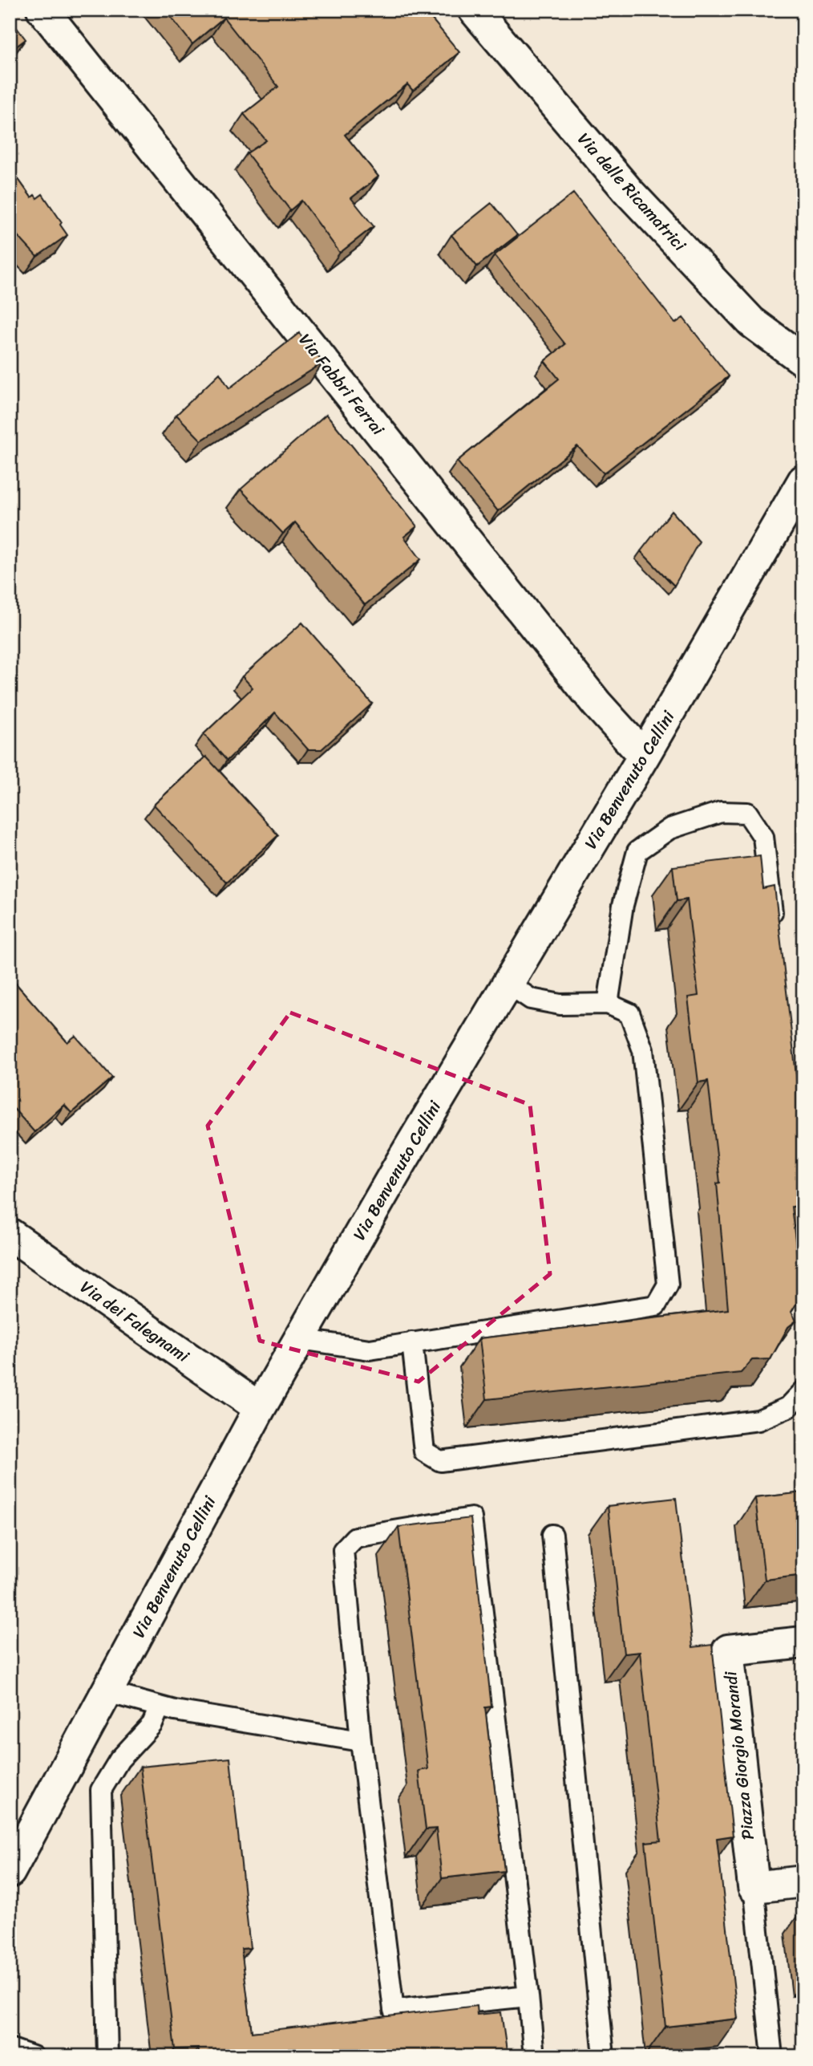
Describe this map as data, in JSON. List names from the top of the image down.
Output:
{
  "streets": {
    "street": [
      "Via delle Ricamatrici",
      "Via Fabbri Ferrai",
      "Via Benvenuto Cellini",
      "Via dei Falegnami",
      "Piazza Giorgio Morandi"
    ]
  },
  "crossings": [
    ["Via Fabbri Ferrai", "Via Benvenuto Cellini"],
    ["Via Benvenuto Cellini", "Via dei Falegnami"]
  ]
}
